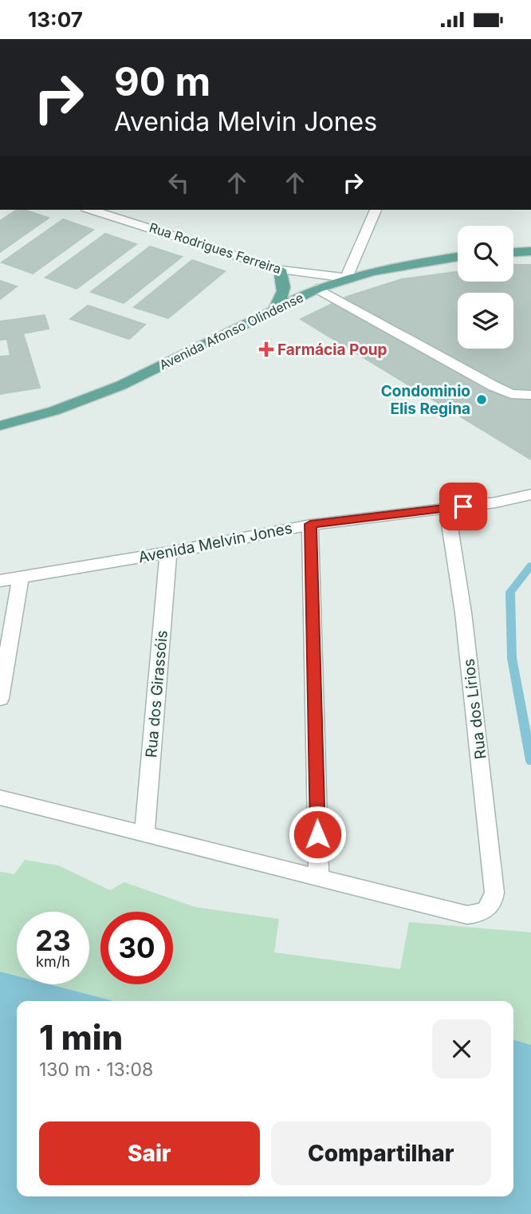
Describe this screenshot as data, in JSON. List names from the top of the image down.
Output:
{
  "streets": {
    "main road": ["Avenida Afonso Olindense"],
    "street": [
      "Rua Rodrigues Ferreira",
      "Avenida Melvin Jones",
      "Rua dos Girassóis",
      "Rua dos Lírios"
    ]
  },
  "crossings": [
    ["Rua Rodrigues Ferreira", "Avenida Afonso Olindense"],
    ["Avenida Melvin Jones", "Rua dos Girassóis"],
    ["Avenida Melvin Jones", "Rua dos Lírios"]
  ],
  "places": {
    "health": ["Farmácia Poup"],
    "other": ["Condominio Elis Regina"]
  },
  "page": {
    "status": "13:07",
    "turn": ["90 m", "Avenida Melvin Jones"],
    "speed": "23 km/h",
    "limit": "30",
    "heading": ["1 min", "130 m · 13:08"],
    "buttons": ["Sair", "Compartilhar"]
  }
}
